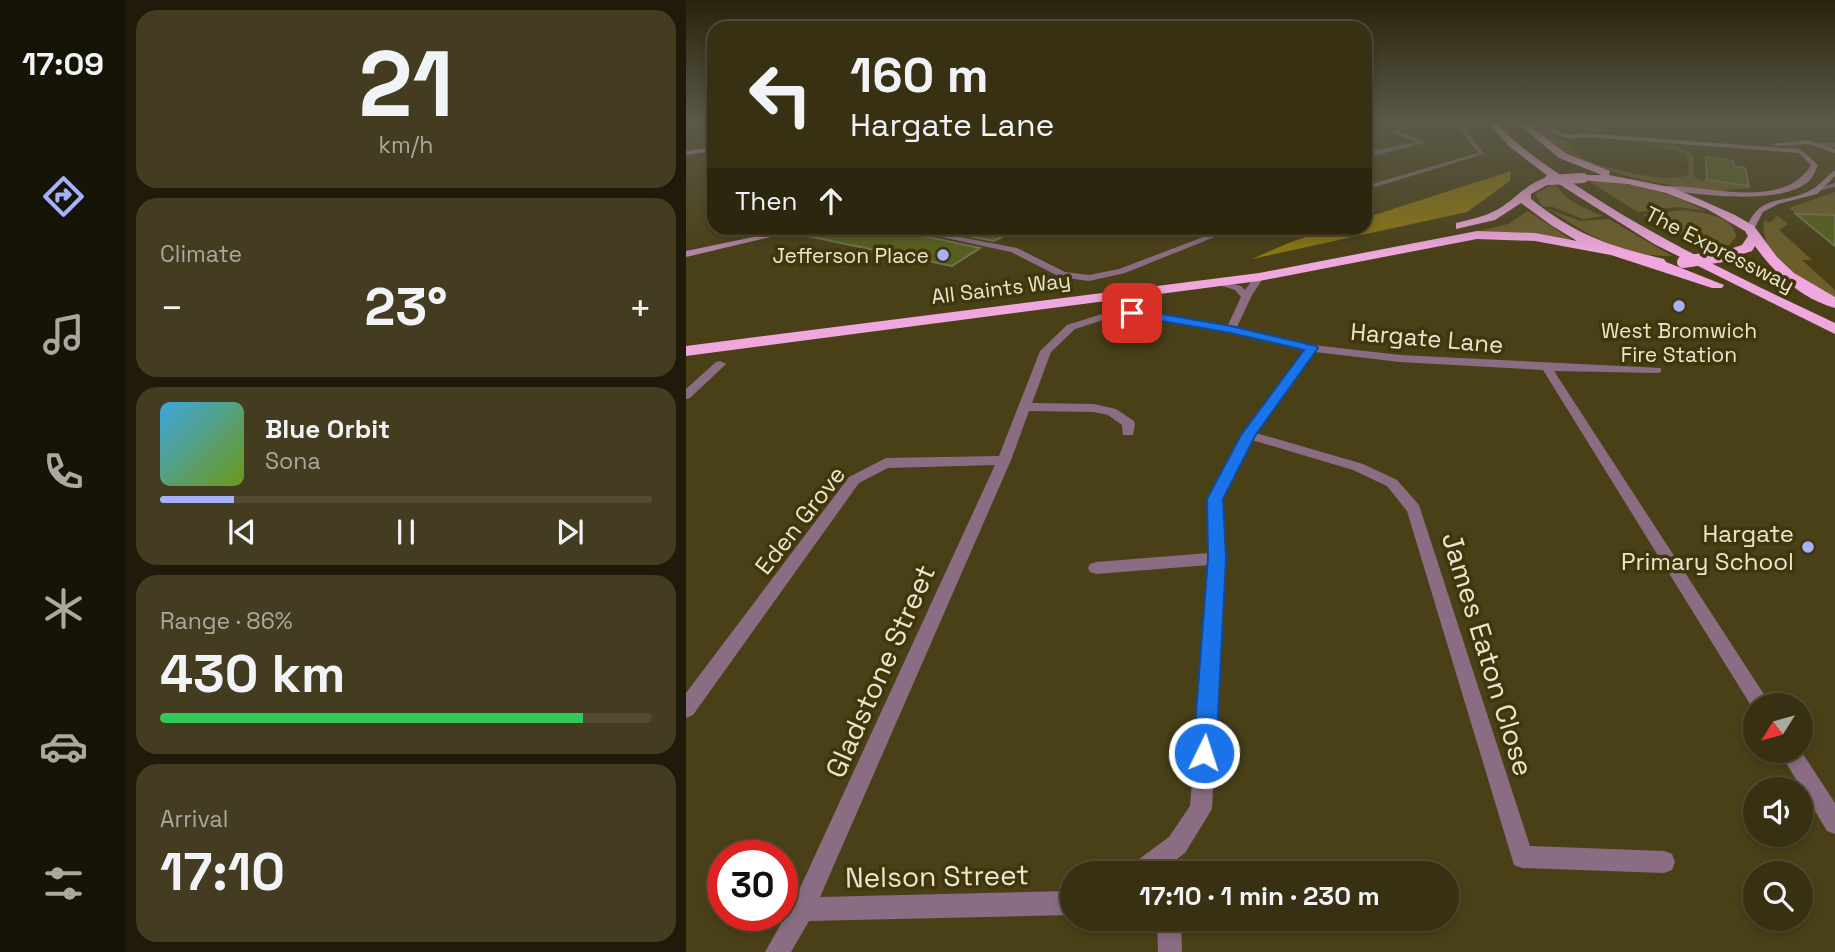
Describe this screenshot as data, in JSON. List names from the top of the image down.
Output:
{
  "streets": {
    "highway": ["The Expressway", "All Saints Way"],
    "street": [
      "Hargate Lane",
      "Eden Grove",
      "James Eaton Close",
      "Gladstone Street",
      "Nelson Street"
    ]
  },
  "crossings": [
    ["Hargate Lane", "Gladstone Street"],
    ["Eden Grove", "Gladstone Street"],
    ["Gladstone Street", "Nelson Street"]
  ],
  "places": ["Jefferson Place", "West Bromwich Fire Station", "Hargate Primary School"],
  "north": "bottom left",
  "page": {
    "tabs": "17:09",
    "tile": [
      ["21", "km/h"],
      "Climate",
      ["Range · 86%", "430 km"],
      ["Arrival", "17:10"]
    ],
    "turn": ["160 m", "Hargate Lane"],
    "then": "Then",
    "heat": ["−", "23°", "+"],
    "song": ["Blue Orbit", "Sona"],
    "limit": "30",
    "trip": "17:10 · 1 min · 230 m"
  }
}
